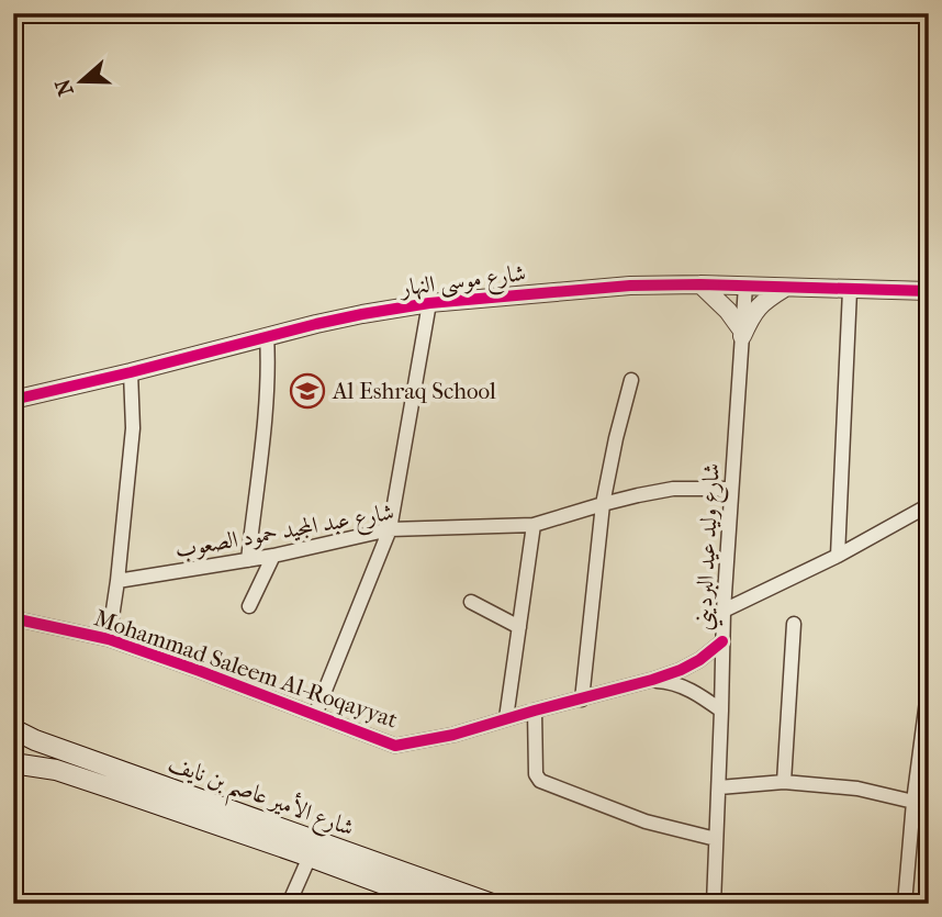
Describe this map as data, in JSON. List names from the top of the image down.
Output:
{
  "streets": {
    "main road": ["شارع الأمير عاصم بن نايف"],
    "street": [
      "شارع موسى النهار",
      "شارع عبد المجيد حمود الصعوب",
      "شارع وليد عيد البرديني",
      "Mohammad Saleem Al-Roqayyat"
    ]
  },
  "crossings": [
    ["شارع موسى النهار", "شارع وليد عيد البرديني"],
    ["شارع عبد المجيد حمود الصعوب", "شارع وليد عيد البرديني"],
    ["شارع وليد عيد البرديني", "Mohammad Saleem Al-Roqayyat"]
  ],
  "places": {
    "school or university": ["Al Eshraq School"]
  },
  "north": "left"
}
